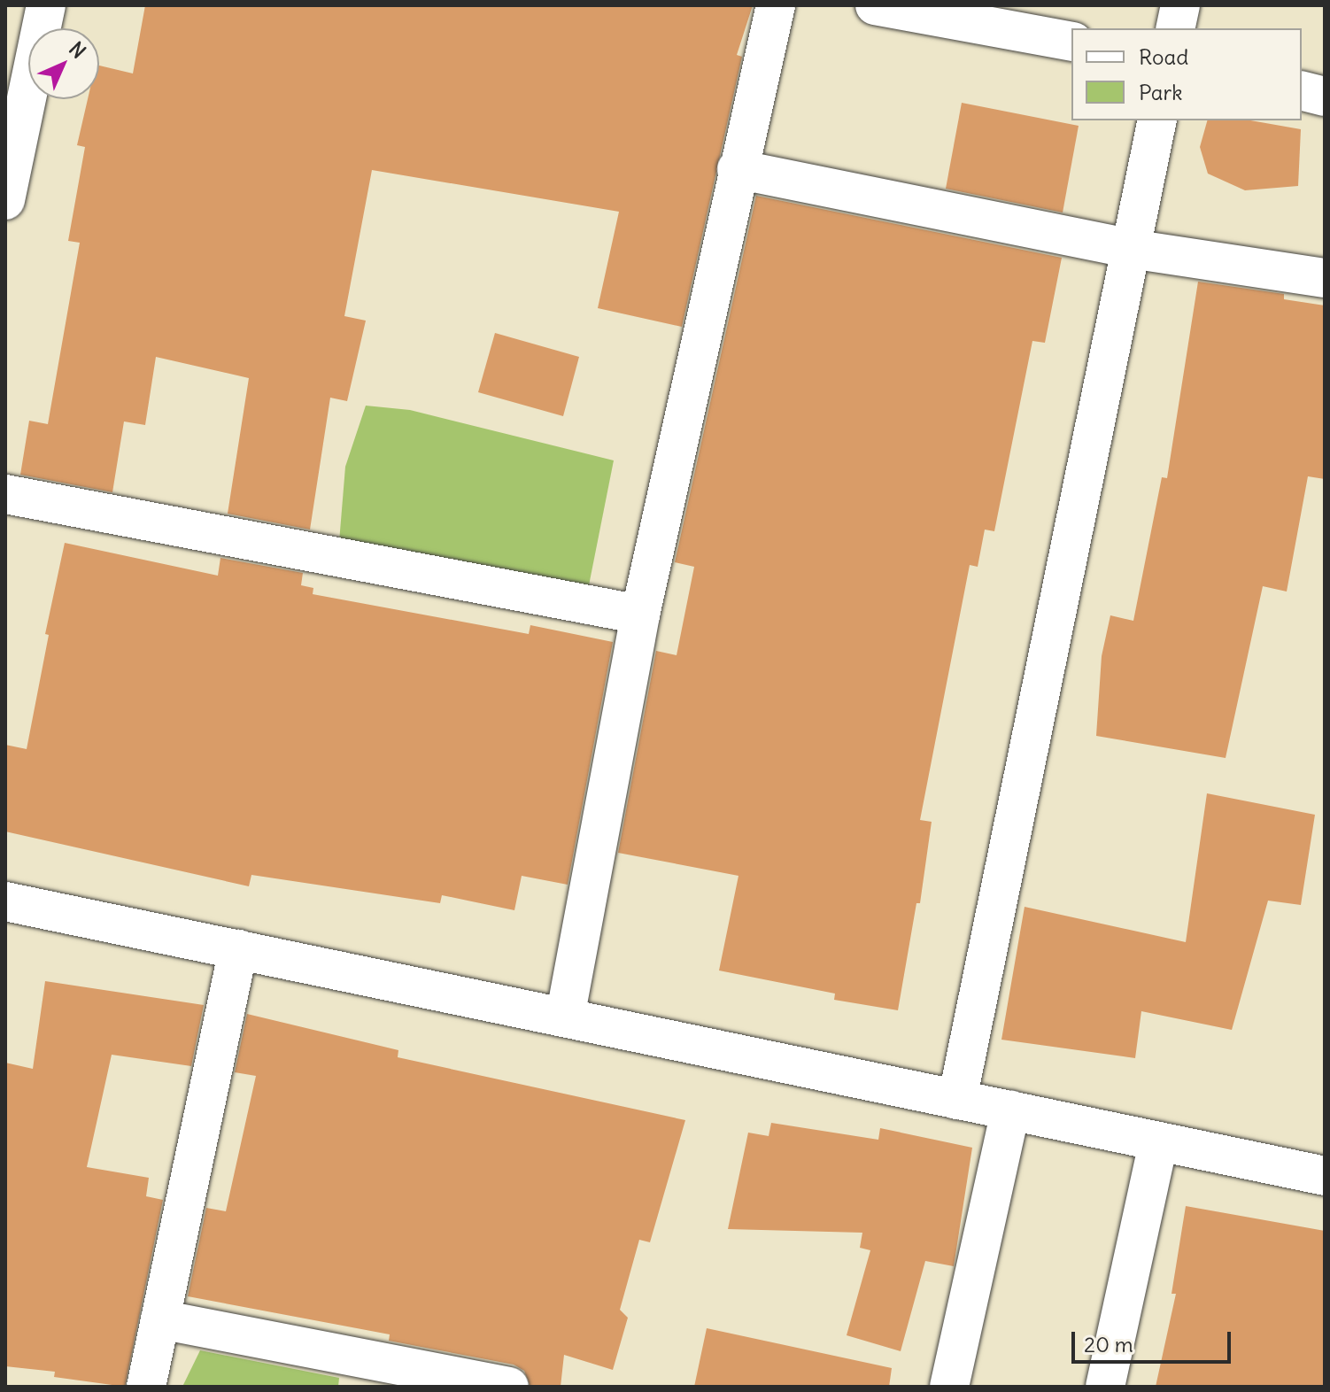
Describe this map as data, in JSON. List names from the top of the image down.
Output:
{
  "legend": ["Road", "Park"],
  "scale_bar": "20 m",
  "north": "top right"
}
